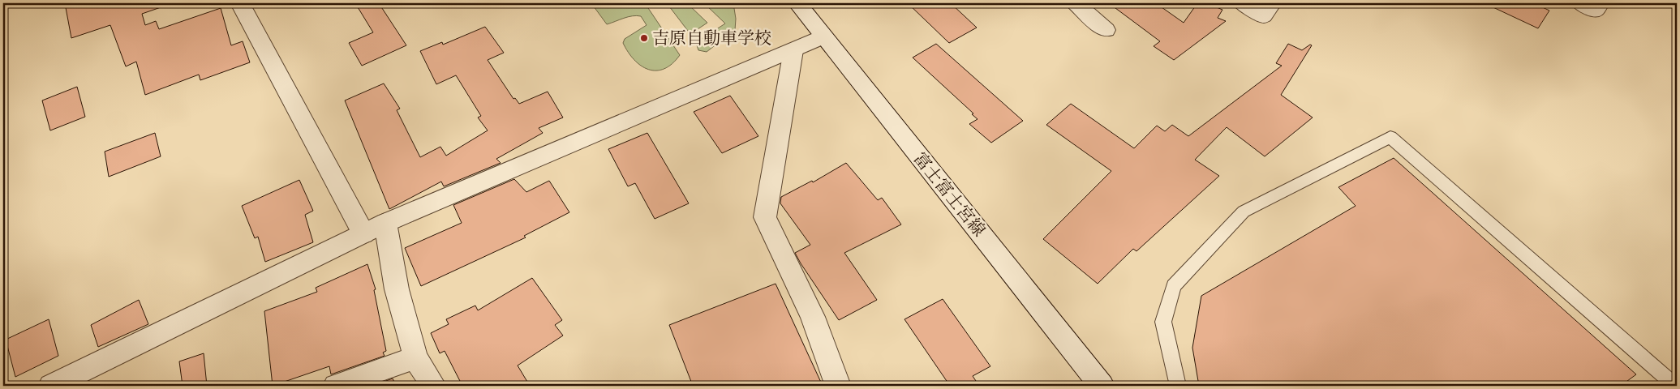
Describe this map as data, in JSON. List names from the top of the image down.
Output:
{
  "streets": {
    "street": ["富士富士宮線"]
  },
  "places": ["吉原自動車学校"]
}
